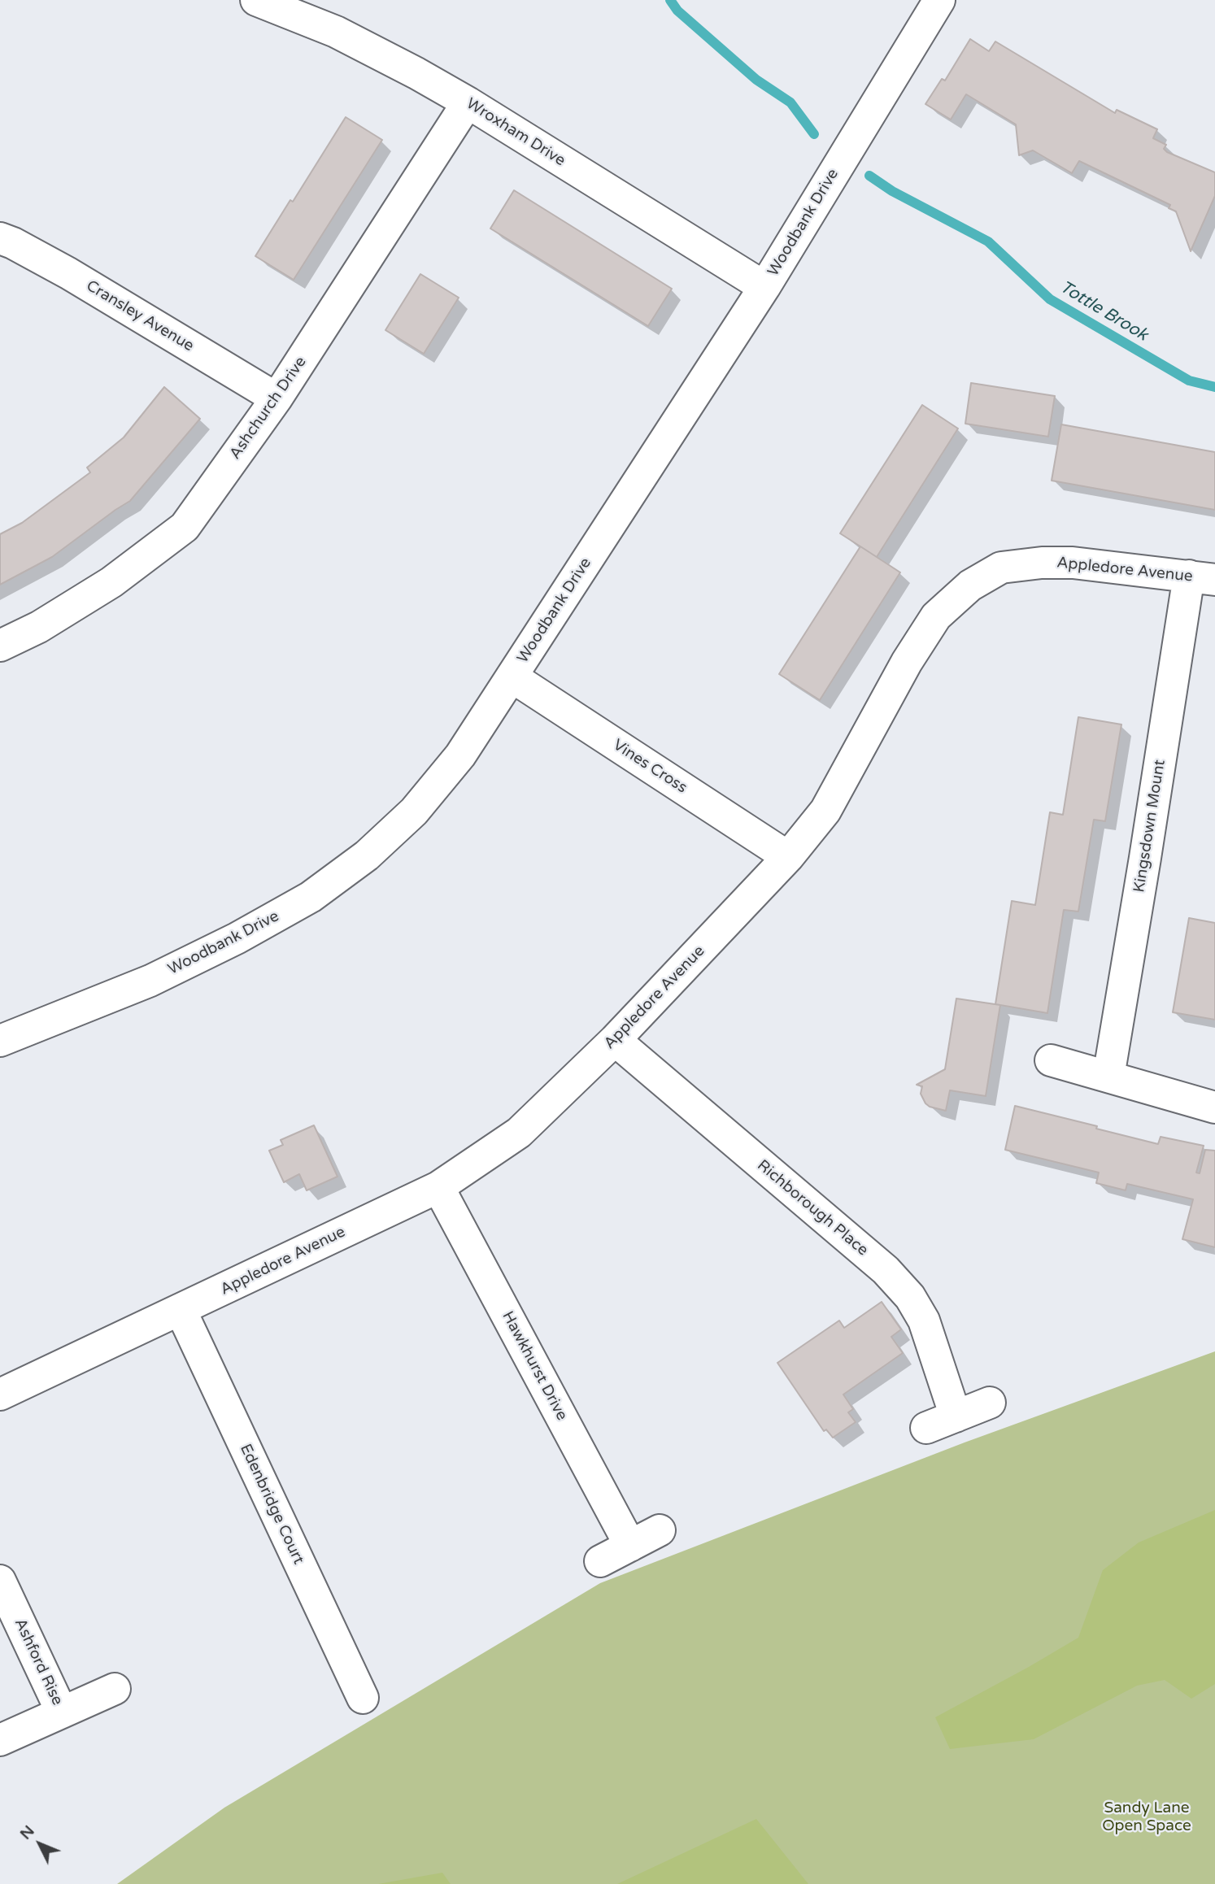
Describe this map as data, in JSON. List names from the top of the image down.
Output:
{
  "streets": {
    "street": [
      "Wroxham Drive",
      "Woodbank Drive",
      "Cransley Avenue",
      "Ashchurch Drive",
      "Appledore Avenue",
      "Vines Cross",
      "Kingsdown Mount",
      "Richborough Place",
      "Hawkhurst Drive",
      "Edenbridge Court",
      "Ashford Rise"
    ]
  },
  "crossings": [
    ["Wroxham Drive", "Woodbank Drive"],
    ["Wroxham Drive", "Ashchurch Drive"],
    ["Woodbank Drive", "Vines Cross"],
    ["Cransley Avenue", "Ashchurch Drive"],
    ["Appledore Avenue", "Vines Cross"],
    ["Appledore Avenue", "Kingsdown Mount"],
    ["Appledore Avenue", "Richborough Place"],
    ["Appledore Avenue", "Hawkhurst Drive"],
    ["Appledore Avenue", "Edenbridge Court"]
  ],
  "water": ["Tottle Brook"],
  "parks": ["Sandy Lane Open Space"],
  "north": "top left"
}
